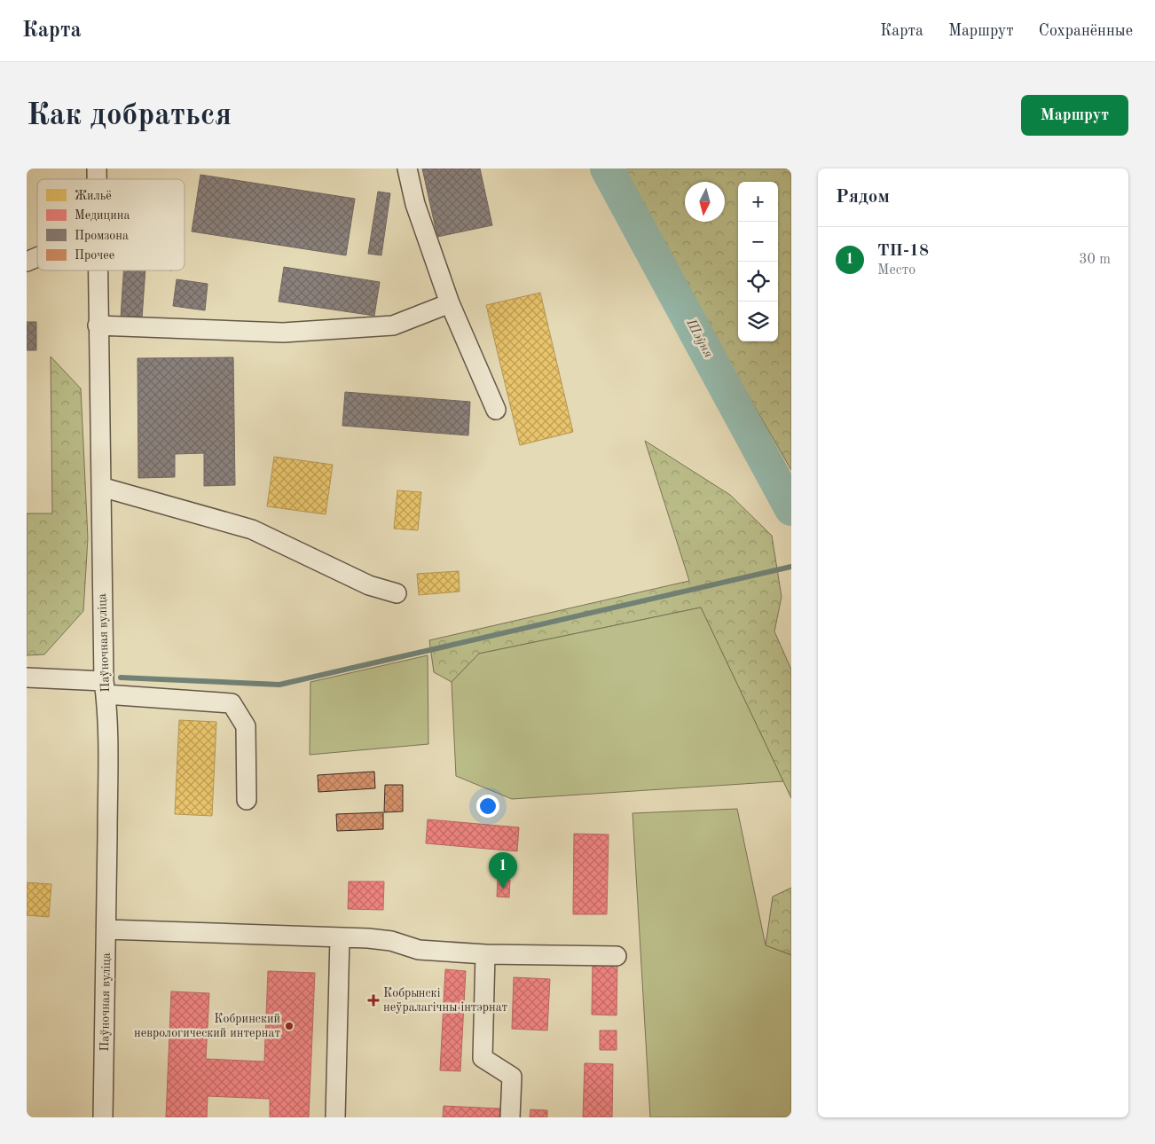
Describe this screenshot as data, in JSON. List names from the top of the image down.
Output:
{
  "streets": {
    "street": ["Паўночная вуліца"]
  },
  "water": ["Шэўня"],
  "places": {
    "health": ["Кобрынскі неўралагічны інтэрнат"],
    "other": ["Кобринский неврологический интернат"]
  },
  "legend": [
    "Жильё",
    "Медицина",
    "Промзона",
    "Прочее"
  ],
  "north": "bottom",
  "page": {
    "header": "Карта",
    "nav": ["Карта", "Маршрут", "Сохранённые"],
    "buttons": "Маршрут",
    "title": "Как добраться",
    "heading": "Рядом",
    "map_buttons": ["+", "−"],
    "list": [
      {
        "mark": "1",
        "name": "ТП-18",
        "note": "Место",
        "value": "30 m"
      }
    ],
    "pins": "1"
  }
}
